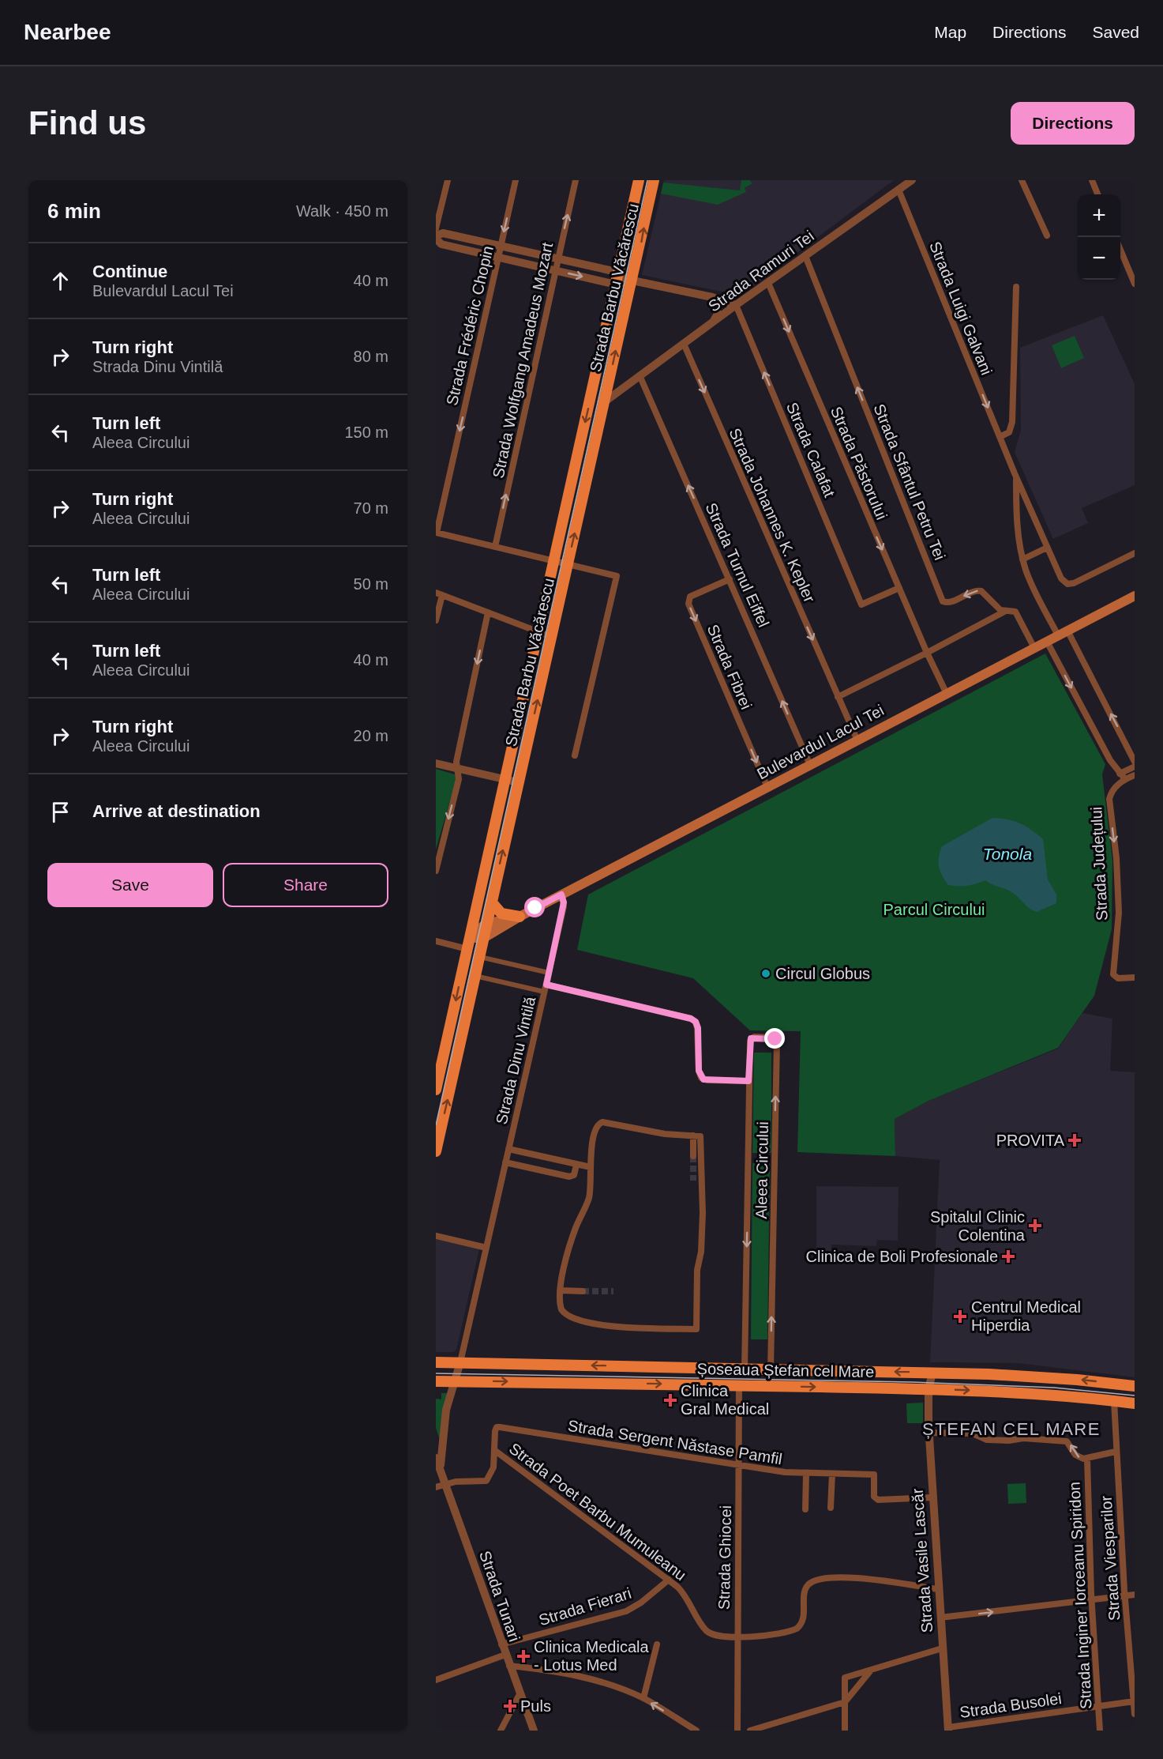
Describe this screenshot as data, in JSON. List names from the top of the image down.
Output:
{
  "streets": {
    "main road": ["Strada Barbu Văcărescu", "Bulevardul Lacul Tei", "Șoseaua Ștefan cel Mare"],
    "street": [
      "Strada Ramuri Tei",
      "Strada Luigi Galvani",
      "Strada Frédéric Chopin",
      "Strada Wolfgang Amadeus Mozart",
      "Strada Calafat",
      "Strada Păstorului",
      "Strada Sfântul Petru Tei",
      "Strada Johannes K. Kepler",
      "Strada Turnul Eiffel",
      "Strada Fibrei",
      "Strada Județului",
      "Strada Dinu Vintilă",
      "Aleea Circului",
      "Strada Sergent Năstase Pamfil",
      "Strada Poet Barbu Mumuleanu",
      "Strada Ghiocei",
      "Strada Viesparilor",
      "Strada Vasile Lascăr",
      "Strada Inginer Iorceanu Spiridon",
      "Strada Tunari",
      "Strada Fierari",
      "Strada Busolei"
    ]
  },
  "crossings": [
    ["Strada Ramuri Tei", "Strada Barbu Văcărescu"],
    ["Strada Ramuri Tei", "Strada Luigi Galvani"],
    ["Strada Ramuri Tei", "Strada Calafat"],
    ["Strada Ramuri Tei", "Strada Păstorului"],
    ["Strada Ramuri Tei", "Strada Sfântul Petru Tei"],
    ["Strada Ramuri Tei", "Strada Johannes K. Kepler"],
    ["Strada Ramuri Tei", "Strada Turnul Eiffel"],
    ["Strada Barbu Văcărescu", "Bulevardul Lacul Tei"],
    ["Strada Luigi Galvani", "Bulevardul Lacul Tei"],
    ["Strada Calafat", "Strada Păstorului"],
    ["Strada Păstorului", "Bulevardul Lacul Tei"],
    ["Strada Sfântul Petru Tei", "Bulevardul Lacul Tei"],
    ["Strada Johannes K. Kepler", "Bulevardul Lacul Tei"],
    ["Strada Turnul Eiffel", "Strada Fibrei"],
    ["Strada Turnul Eiffel", "Bulevardul Lacul Tei"],
    ["Strada Fibrei", "Bulevardul Lacul Tei"],
    ["Bulevardul Lacul Tei", "Strada Dinu Vintilă"],
    ["Strada Dinu Vintilă", "Șoseaua Ștefan cel Mare"],
    ["Strada Dinu Vintilă", "Strada Tunari"],
    ["Aleea Circului", "Șoseaua Ștefan cel Mare"],
    ["Șoseaua Ștefan cel Mare", "Strada Ghiocei"],
    ["Șoseaua Ștefan cel Mare", "Strada Viesparilor"],
    ["Șoseaua Ștefan cel Mare", "Strada Vasile Lascăr"],
    ["Șoseaua Ștefan cel Mare", "Strada Tunari"],
    ["Strada Sergent Năstase Pamfil", "Strada Poet Barbu Mumuleanu"],
    ["Strada Sergent Năstase Pamfil", "Strada Ghiocei"],
    ["Strada Sergent Năstase Pamfil", "Strada Vasile Lascăr"],
    ["Strada Poet Barbu Mumuleanu", "Strada Ghiocei"],
    ["Strada Poet Barbu Mumuleanu", "Strada Vasile Lascăr"],
    ["Strada Poet Barbu Mumuleanu", "Strada Tunari"],
    ["Strada Poet Barbu Mumuleanu", "Strada Fierari"],
    ["Strada Viesparilor", "Strada Busolei"],
    ["Strada Vasile Lascăr", "Strada Busolei"],
    ["Strada Inginer Iorceanu Spiridon", "Strada Busolei"],
    ["Strada Tunari", "Strada Fierari"]
  ],
  "one_way": [
    "Strada Frédéric Chopin",
    "Strada Wolfgang Amadeus Mozart",
    "Strada Calafat",
    "Strada Păstorului",
    "Strada Sfântul Petru Tei",
    "Strada Johannes K. Kepler",
    "Strada Turnul Eiffel",
    "Strada Fibrei",
    "Strada Județului"
  ],
  "districts": ["ȘTEFAN CEL MARE"],
  "water": ["Tonola"],
  "parks": ["Parcul Circului"],
  "places": {
    "other": ["Circul Globus"],
    "health": [
      "PROVITA",
      "Spitalul Clinic Colentina",
      "Clinica de Boli Profesionale",
      "Centrul Medical Hiperdia",
      "Clinica Gral Medical",
      "Clinica Medicala - Lotus Med",
      "Puls"
    ]
  },
  "page": {
    "header": "Nearbee",
    "nav": ["Map", "Directions", "Saved"],
    "buttons": [
      "Directions",
      ["Save", "Share"]
    ],
    "title": "Find us",
    "heading": ["6 min", "Walk · 450 m"],
    "map_buttons": ["+", "−"],
    "list": [
      ["Continue", "Bulevardul Lacul Tei", "40 m"],
      ["Turn right", "Strada Dinu Vintilă", "80 m"],
      ["Turn left", "Aleea Circului", "150 m"],
      ["Turn right", "Aleea Circului", "70 m"],
      ["Turn left", "Aleea Circului", "50 m"],
      ["Turn left", "Aleea Circului", "40 m"],
      ["Turn right", "Aleea Circului", "20 m"],
      "Arrive at destination"
    ]
  }
}
